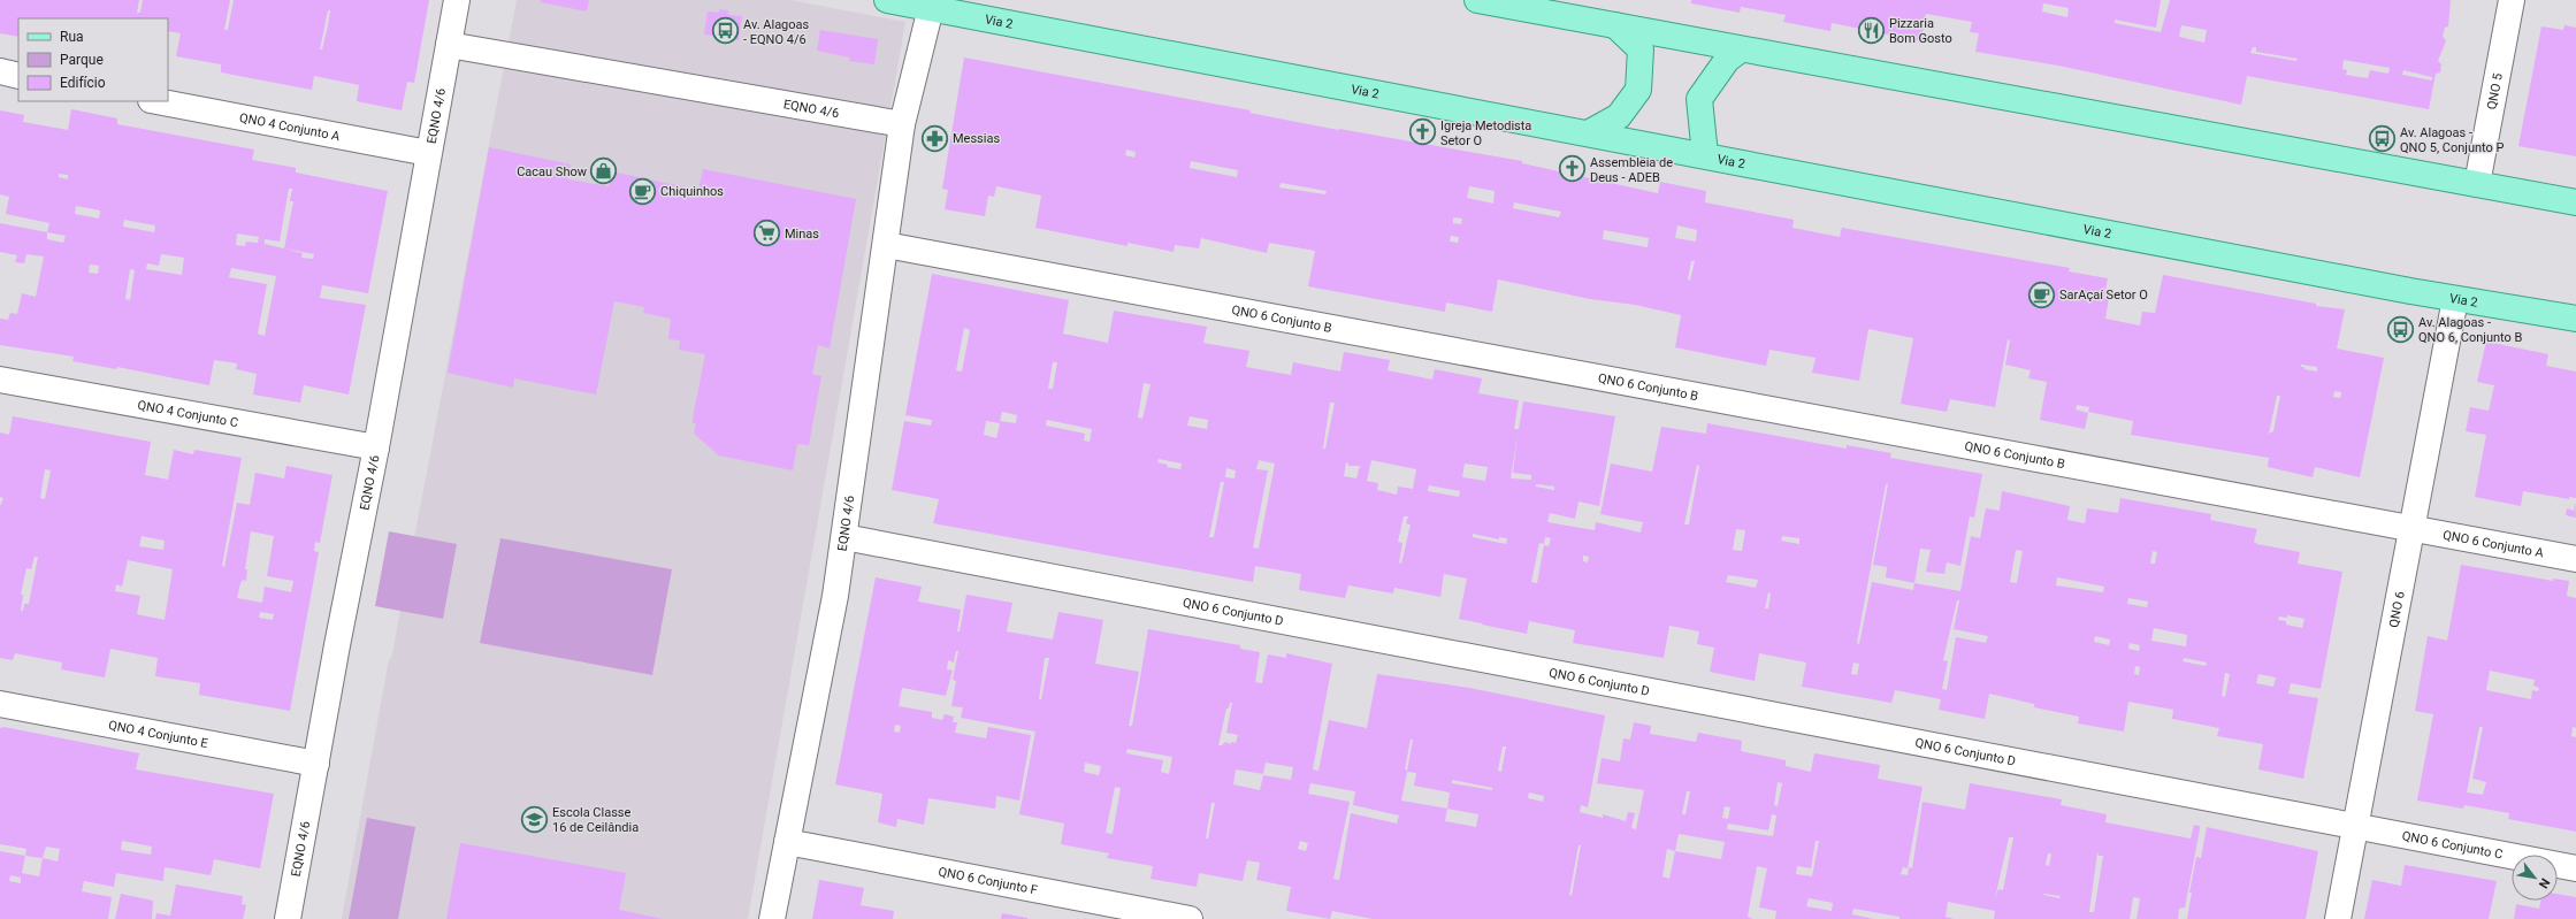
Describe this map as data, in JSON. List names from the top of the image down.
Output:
{
  "streets": {
    "main road": ["Via 2"],
    "street": [
      "QNO 5",
      "EQNO 4/6",
      "QNO 4 Conjunto A",
      "QNO 6 Conjunto B",
      "QNO 4 Conjunto C",
      "QNO 6 Conjunto A",
      "QNO 6",
      "QNO 6 Conjunto D",
      "QNO 4 Conjunto E",
      "QNO 6 Conjunto C",
      "QNO 6 Conjunto F"
    ]
  },
  "crossings": [
    ["Via 2", "EQNO 4/6"],
    ["Via 2", "QNO 6"],
    ["EQNO 4/6", "QNO 4 Conjunto A"],
    ["EQNO 4/6", "QNO 6 Conjunto B"],
    ["EQNO 4/6", "QNO 4 Conjunto C"],
    ["EQNO 4/6", "QNO 6 Conjunto D"],
    ["EQNO 4/6", "QNO 4 Conjunto E"],
    ["EQNO 4/6", "QNO 6 Conjunto F"],
    ["QNO 6 Conjunto B", "QNO 6 Conjunto A"],
    ["QNO 6 Conjunto B", "QNO 6"],
    ["QNO 6 Conjunto A", "QNO 6"],
    ["QNO 6", "QNO 6 Conjunto D"],
    ["QNO 6", "QNO 6 Conjunto C"],
    ["QNO 6 Conjunto D", "QNO 6 Conjunto C"]
  ],
  "places": {
    "restaurant": ["Pizzaria Bom Gosto"],
    "bus stop": ["Av. Alagoas - EQNO 4/6", "Av. Alagoas - QNO 5, Conjunto P", "Av. Alagoas - QNO 6, Conjunto B"],
    "church": ["Igreja Metodista Setor O", "Assembleia de Deus - ADEB"],
    "pharmacy": ["Messias"],
    "shop": ["Cacau Show"],
    "cafe": ["Chiquinhos", "SarAçaí Setor O"],
    "supermarket": ["Minas"],
    "school or university": ["Escola Classe 16 de Ceilândia"]
  },
  "legend": ["Rua", "Parque", "Edifício"],
  "north": "bottom right"
}
